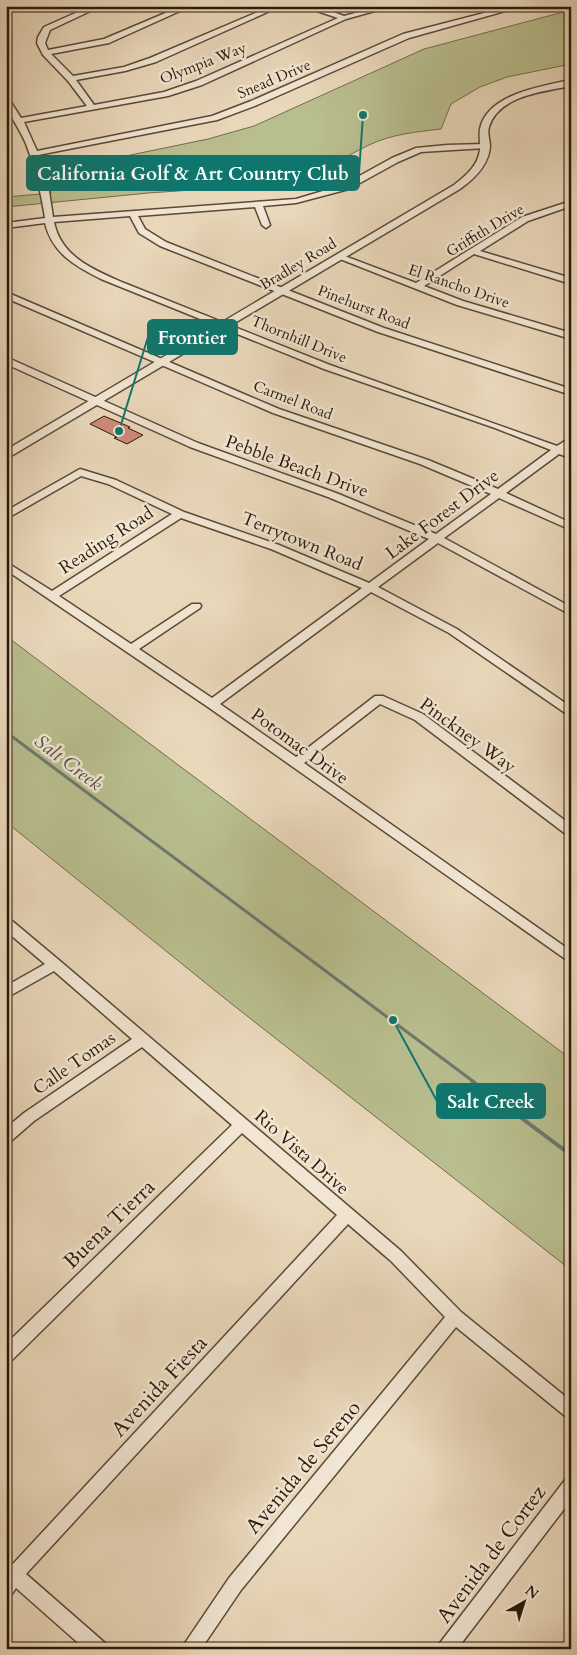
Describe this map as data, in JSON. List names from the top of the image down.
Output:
{
  "streets": {
    "street": [
      "Olympia Way",
      "Snead Drive",
      "Griffith Drive",
      "Bradley Road",
      "El Rancho Drive",
      "Pinehurst Road",
      "Thornhill Drive",
      "Carmel Road",
      "Pebble Beach Drive",
      "Lake Forest Drive",
      "Reading Road",
      "Terrytown Road",
      "Pinckney Way",
      "Potomac Drive",
      "Calle Tomas",
      "Rio Vista Drive",
      "Buena Tierra",
      "Avenida Fiesta",
      "Avenida de Sereno",
      "Avenida de Cortez"
    ]
  },
  "crossings": [
    ["Olympia Way", "Thornhill Drive"],
    ["Snead Drive", "Thornhill Drive"],
    ["Griffith Drive", "El Rancho Drive"],
    ["Bradley Road", "El Rancho Drive"],
    ["Bradley Road", "Pinehurst Road"],
    ["Bradley Road", "Thornhill Drive"],
    ["Bradley Road", "Carmel Road"],
    ["Bradley Road", "Pebble Beach Drive"],
    ["Thornhill Drive", "Lake Forest Drive"],
    ["Carmel Road", "Lake Forest Drive"],
    ["Pebble Beach Drive", "Lake Forest Drive"],
    ["Lake Forest Drive", "Terrytown Road"],
    ["Lake Forest Drive", "Potomac Drive"],
    ["Reading Road", "Terrytown Road"],
    ["Reading Road", "Potomac Drive"],
    ["Pinckney Way", "Potomac Drive"],
    ["Calle Tomas", "Rio Vista Drive"],
    ["Rio Vista Drive", "Buena Tierra"],
    ["Rio Vista Drive", "Avenida Fiesta"],
    ["Rio Vista Drive", "Avenida de Sereno"]
  ],
  "water": ["Salt Creek"],
  "places": ["California Golf & Art Country Club", "Frontier", "Salt Creek"],
  "north": "top right"
}
